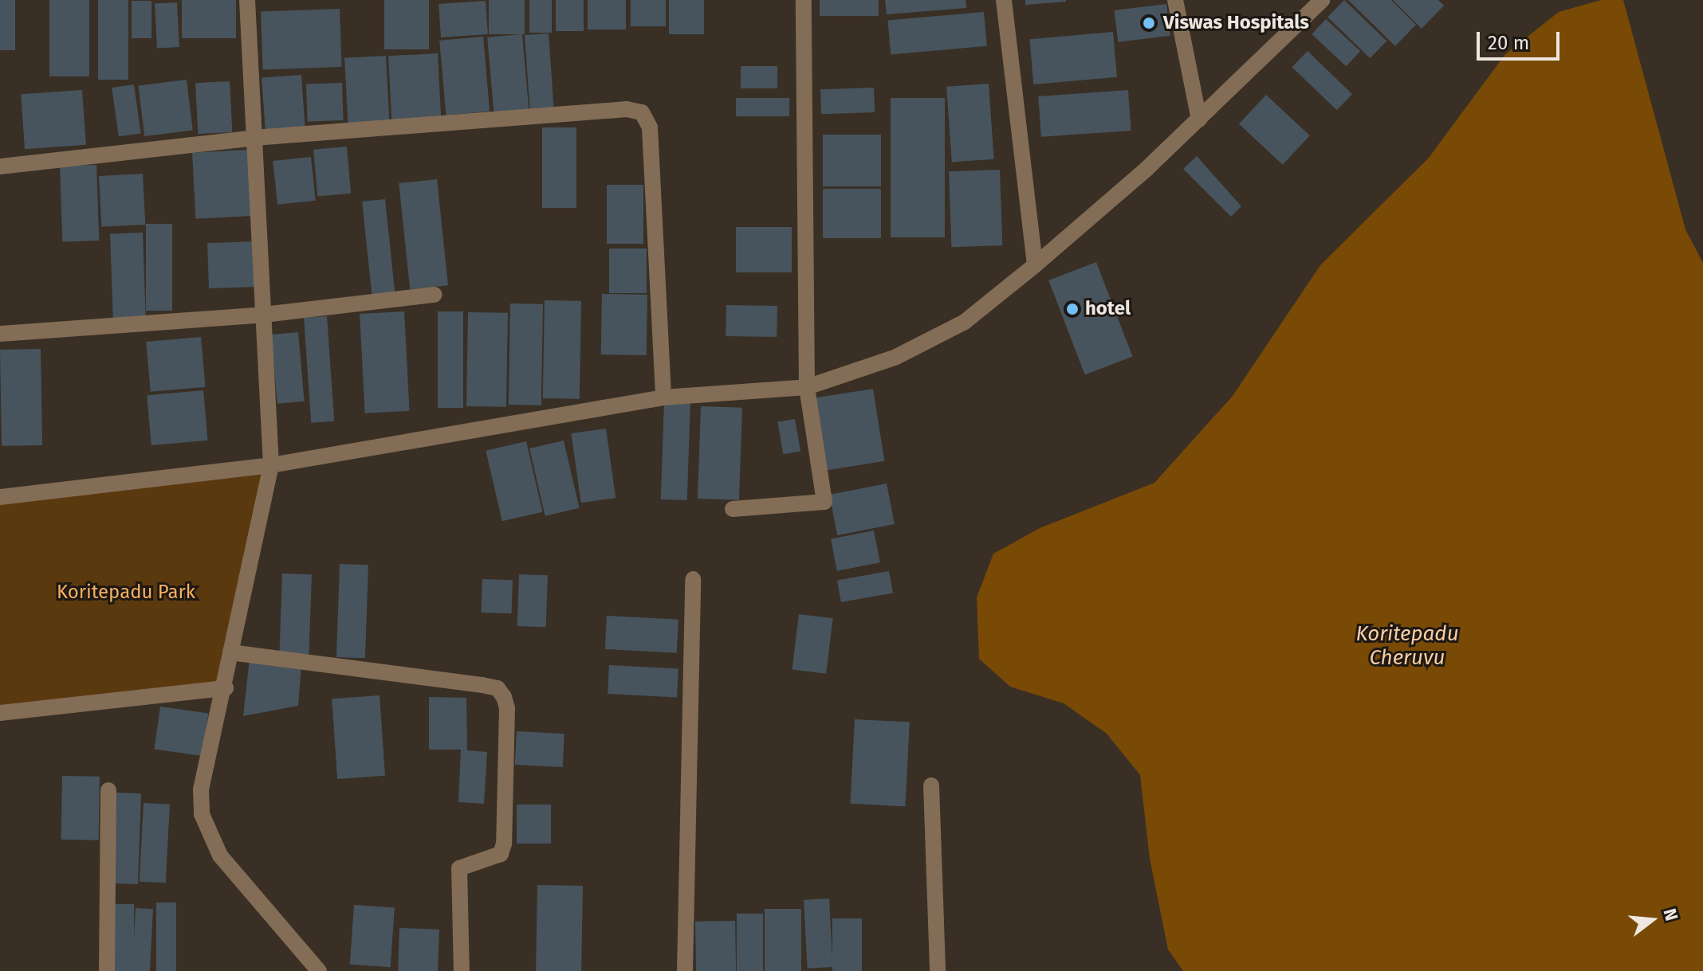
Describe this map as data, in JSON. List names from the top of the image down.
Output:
{
  "water": ["Koritepadu Cheruvu"],
  "parks": ["Koritepadu Park"],
  "places": ["Viswas Hospitals", "hotel"],
  "scale_bar": "20 m",
  "north": "right"
}
